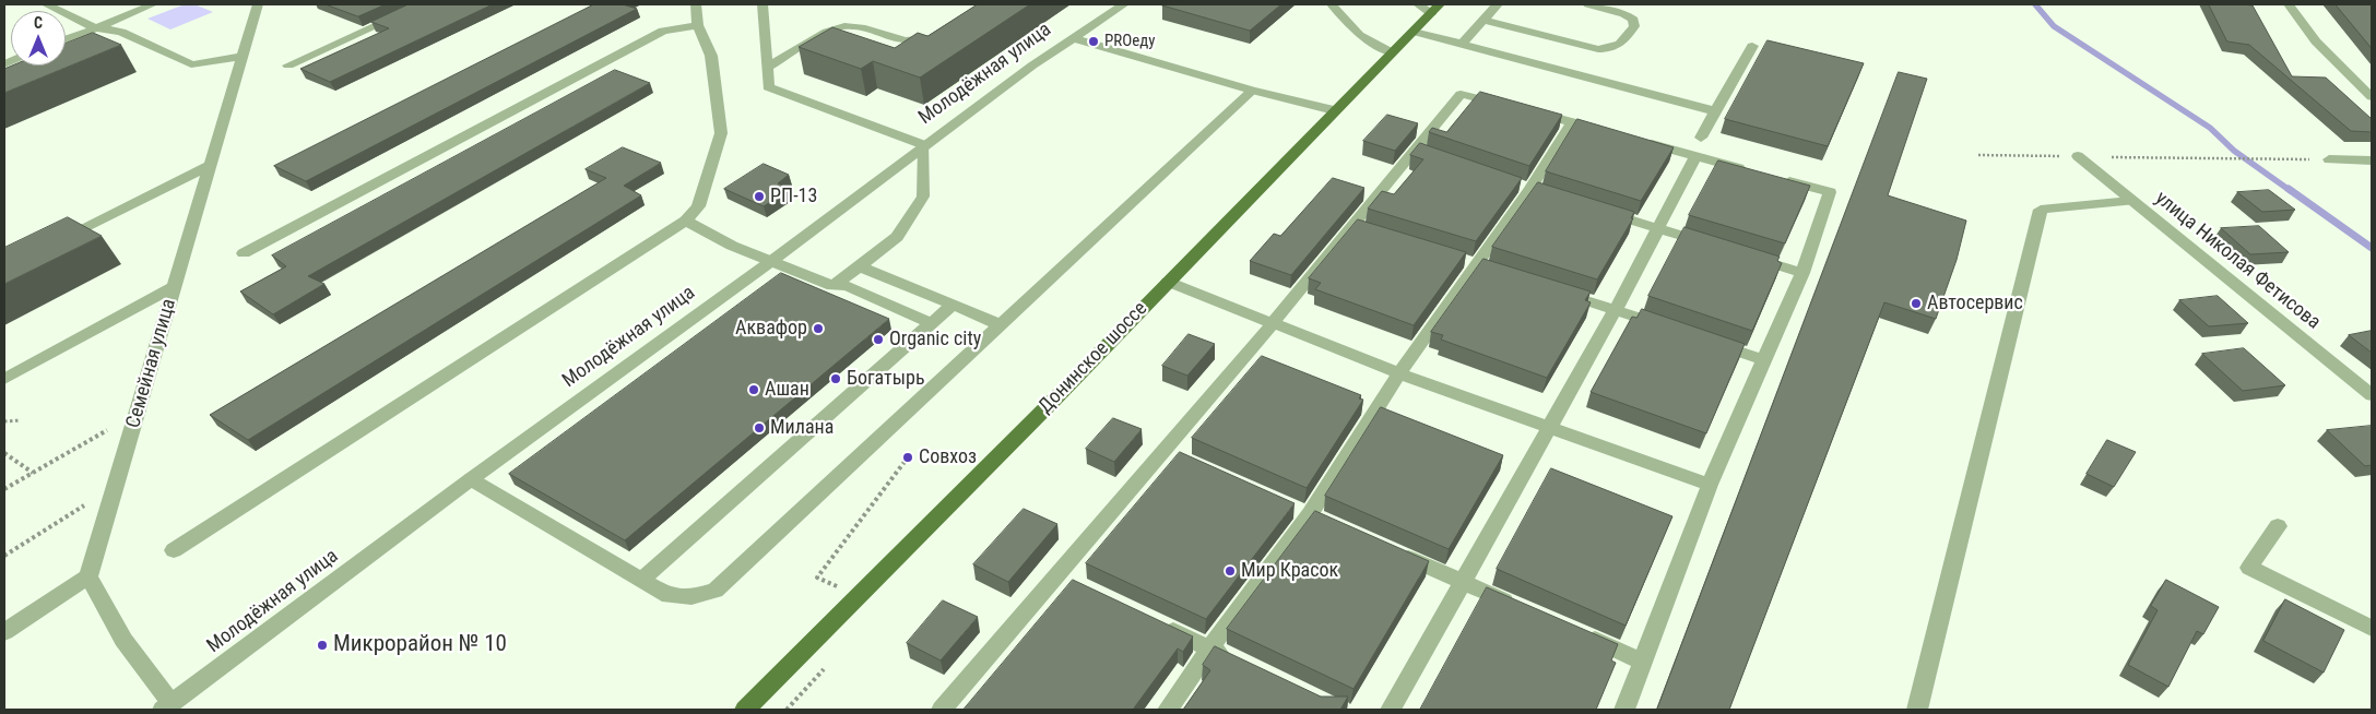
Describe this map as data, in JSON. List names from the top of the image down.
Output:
{
  "streets": {
    "main road": ["Донинское шоссе"],
    "street": ["Молодёжная улица", "улица Николая Фетисова", "Семейная улица"]
  },
  "places": [
    "PROеду",
    "РП-13",
    "Автосервис",
    "Аквафор",
    "Organic city",
    "Богатырь",
    "Ашан",
    "Милана",
    "Совхоз",
    "Мир Красок",
    "Микрорайон № 10"
  ],
  "north": "top"
}
